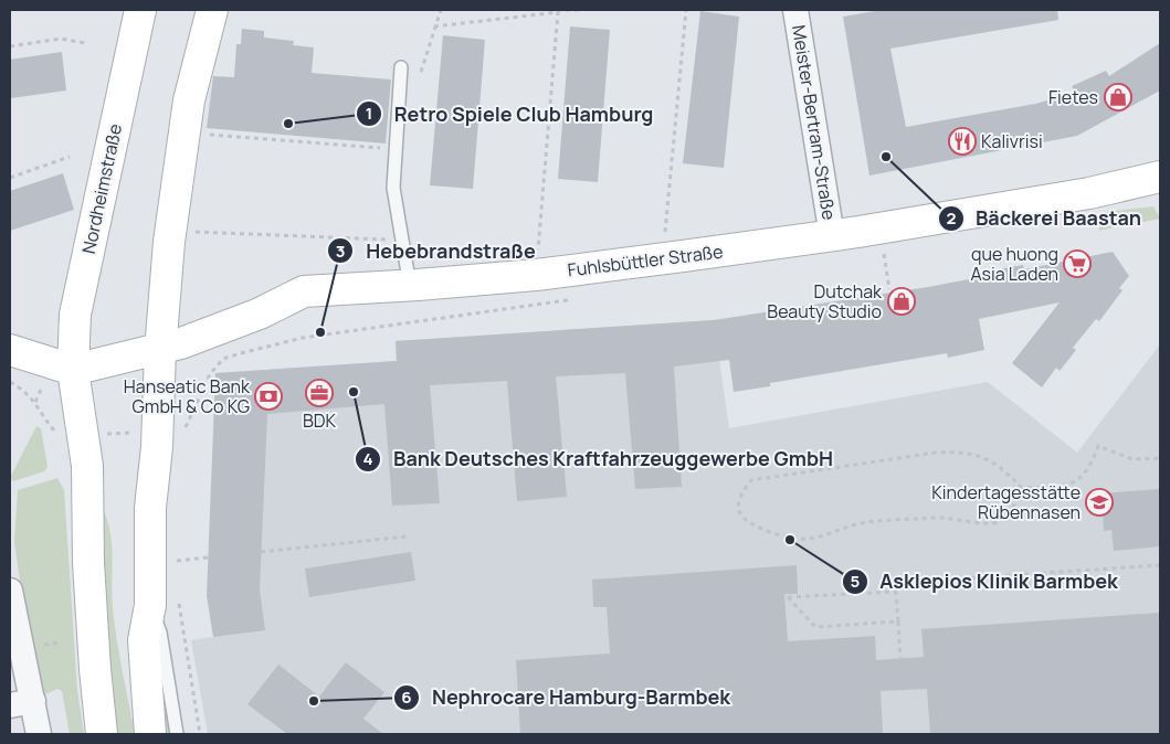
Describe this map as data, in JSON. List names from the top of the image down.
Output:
{
  "streets": {
    "main road": ["Nordheimstraße", "Fuhlsbüttler Straße"],
    "street": ["Meister-Bertram-Straße"]
  },
  "crossings": [
    ["Meister-Bertram-Straße", "Fuhlsbüttler Straße"],
    ["Nordheimstraße", "Fuhlsbüttler Straße"]
  ],
  "places": {
    "shop": ["Fietes", "Dutchak Beauty Studio"],
    "other": [
      "Retro Spiele Club Hamburg",
      "Bäckerei Baastan",
      "Hebebrandstraße",
      "Bank Deutsches Kraftfahrzeuggewerbe GmbH",
      "Asklepios Klinik Barmbek",
      "Nephrocare Hamburg-Barmbek"
    ],
    "restaurant": ["Kalivrisi"],
    "supermarket": ["que huong Asia Laden"],
    "office": ["BDK"],
    "bank": ["Hanseatic Bank GmbH & Co KG"],
    "school or university": ["Kindertagesstätte Rübennasen"]
  }
}
